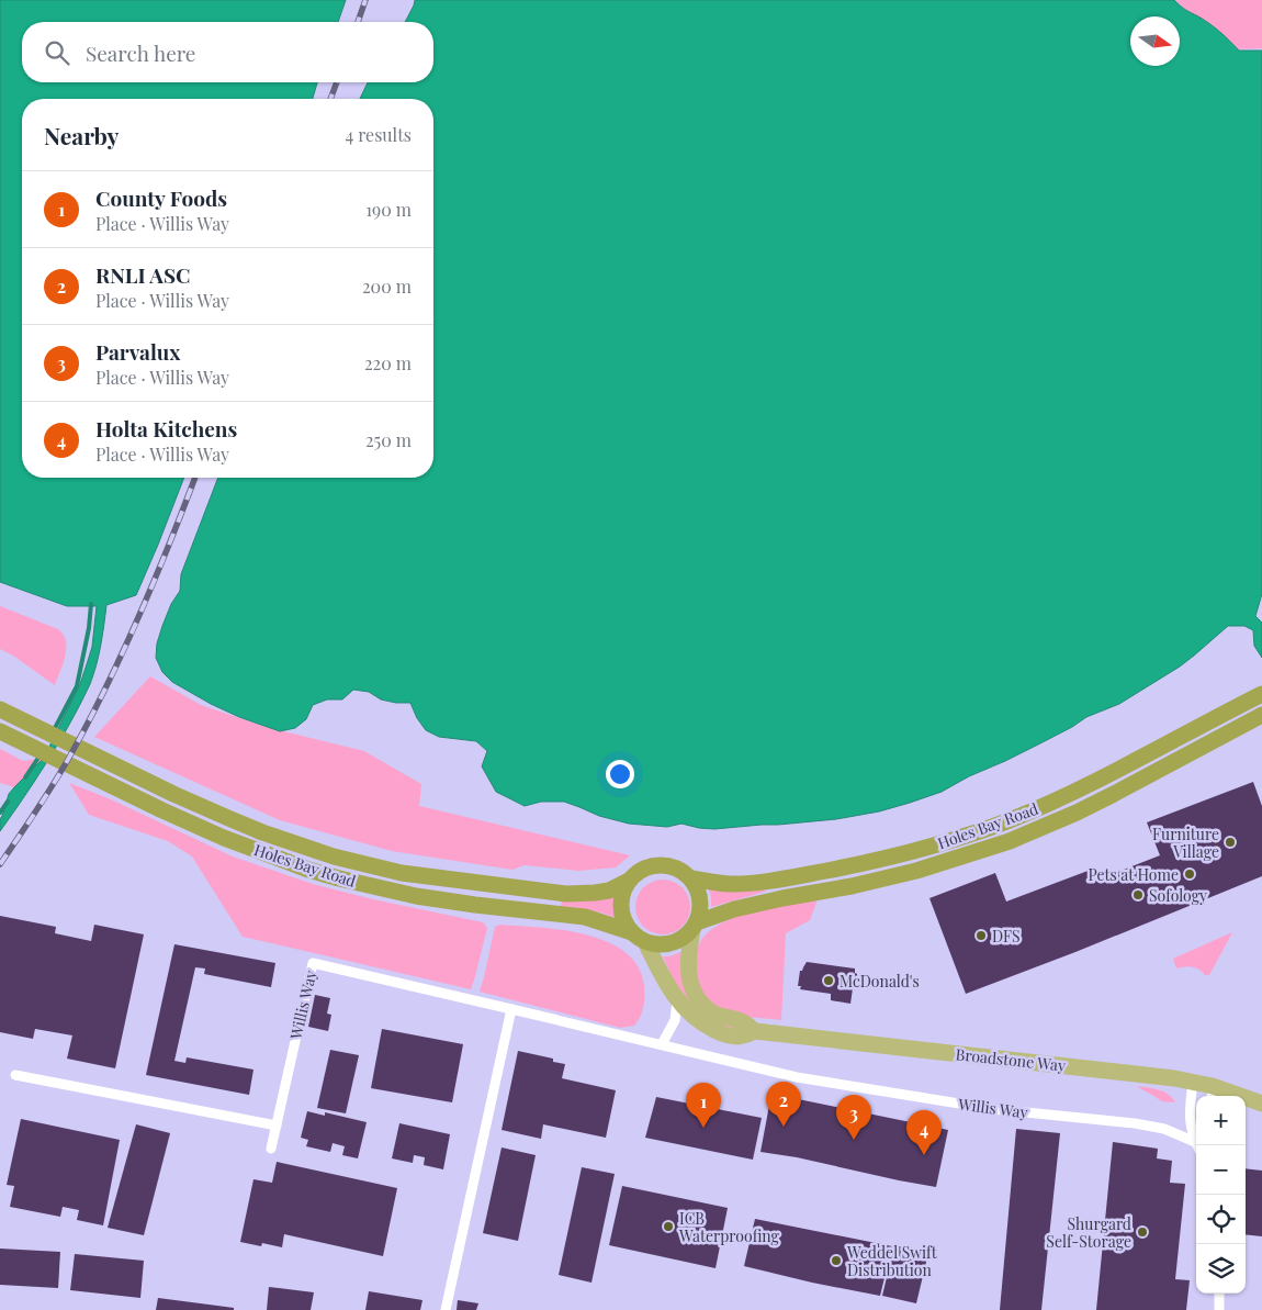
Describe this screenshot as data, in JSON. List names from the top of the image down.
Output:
{
  "streets": {
    "highway": ["Holes Bay Road"],
    "main road": ["Broadstone Way"],
    "street": ["Willis Way"]
  },
  "crossings": [
    ["Holes Bay Road", "Broadstone Way"]
  ],
  "places": [
    "Furniture Village",
    "Pets at Home",
    "Sofology",
    "DFS",
    "McDonald's",
    "ICB Waterproofing",
    "Shurgard Self-Storage",
    "Weddel Swift Distribution"
  ],
  "north": "right",
  "page": {
    "search": "Search here",
    "heading": ["Nearby", "4 results"],
    "list": [
      {
        "mark": "1",
        "name": "County Foods",
        "note": "Place · Willis Way",
        "value": "190 m"
      },
      {
        "mark": "2",
        "name": "RNLI ASC",
        "note": "Place · Willis Way",
        "value": "200 m"
      },
      {
        "mark": "3",
        "name": "Parvalux",
        "note": "Place · Willis Way",
        "value": "220 m"
      },
      {
        "mark": "4",
        "name": "Holta Kitchens",
        "note": "Place · Willis Way",
        "value": "250 m"
      }
    ],
    "pins": [
      "2",
      "1",
      "3",
      "4"
    ],
    "map_buttons": ["+", "−"]
  }
}
